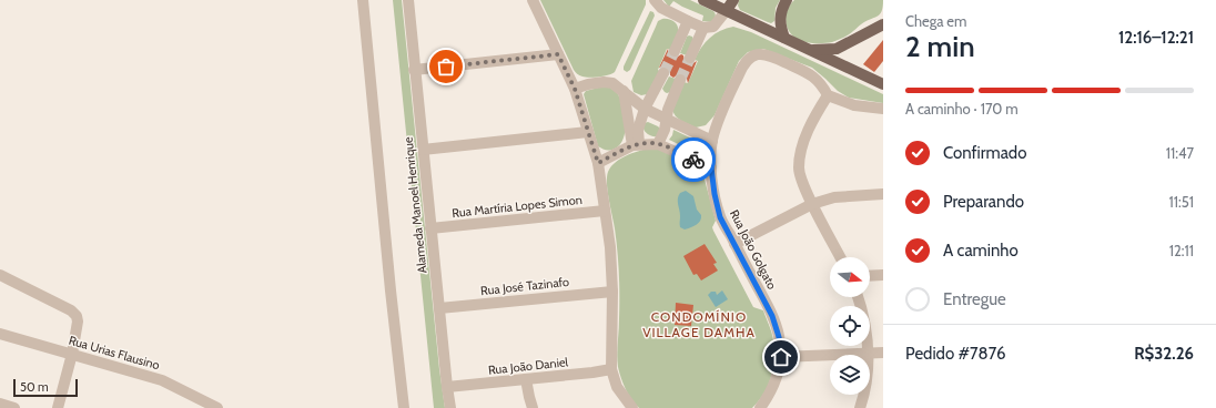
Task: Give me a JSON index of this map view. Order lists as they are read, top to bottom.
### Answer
{
  "streets": {
    "street": [
      "Alameda Manoel Henrique",
      "Rua Martíria Lopes Simon",
      "Rua João Golgato",
      "Rua José Tazinafo",
      "Rua Urias Flausino",
      "Rua João Daniel"
    ]
  },
  "crossings": [
    ["Alameda Manoel Henrique", "Rua Martíria Lopes Simon"],
    ["Alameda Manoel Henrique", "Rua José Tazinafo"],
    ["Alameda Manoel Henrique", "Rua João Daniel"]
  ],
  "districts": ["CONDOMÍNIO VILLAGE DAMHA"],
  "scale_bar": "50 m",
  "north": "right",
  "page": {
    "heading": ["2 min", "Chega em", "12:16–12:21"],
    "panel": ["Pedido #7876", "R$32.26"],
    "bar": "A caminho · 170 m",
    "list": [
      ["Confirmado", "11:47"],
      ["Preparando", "11:51"],
      ["A caminho", "12:11"],
      "Entregue"
    ],
    "scale": "50 m"
  }
}
